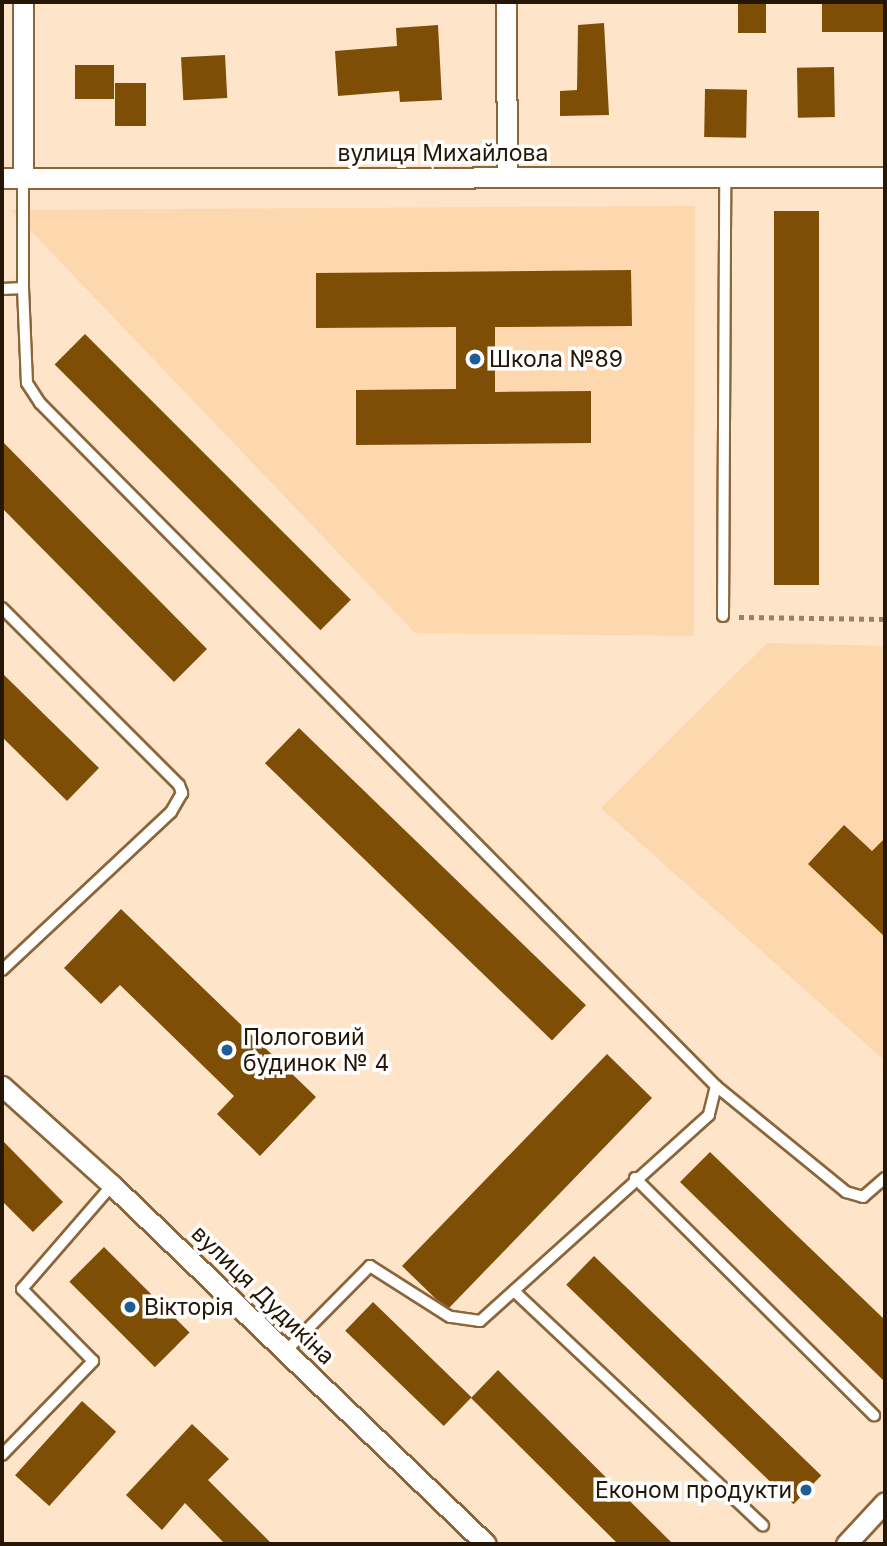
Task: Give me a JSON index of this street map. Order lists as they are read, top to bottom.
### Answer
{
  "streets": {
    "street": ["вулиця Михайлова", "вулиця Дудикіна"]
  },
  "places": [
    "Школа №89",
    "Пологовий будинок № 4",
    "Вікторія",
    "Економ продукти"
  ]
}
